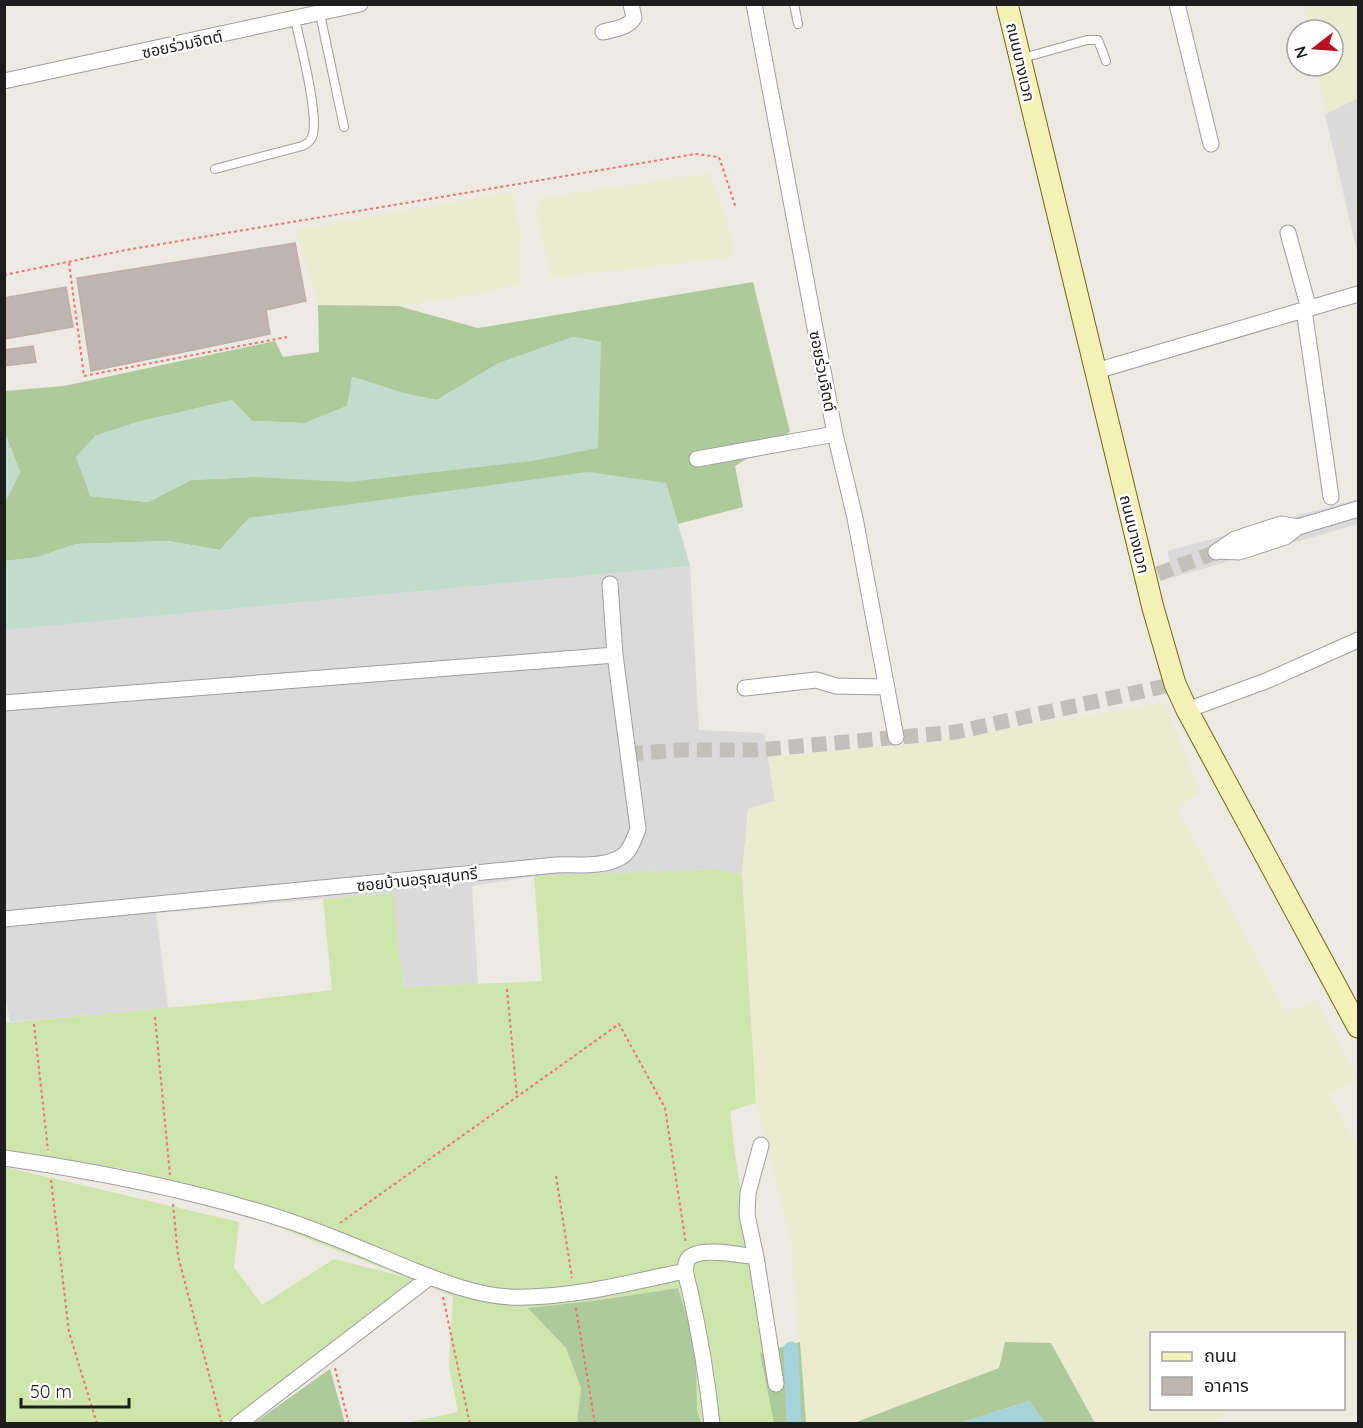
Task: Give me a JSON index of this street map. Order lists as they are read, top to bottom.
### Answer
{
  "streets": {
    "main road": ["ถนนบางแวก"],
    "street": ["ซอยร่วมจิตต์", "ซอยบ้านอรุณสุนทรี"]
  },
  "legend": ["ถนน", "อาคาร"],
  "scale_bar": "50 m",
  "north": "left"
}
